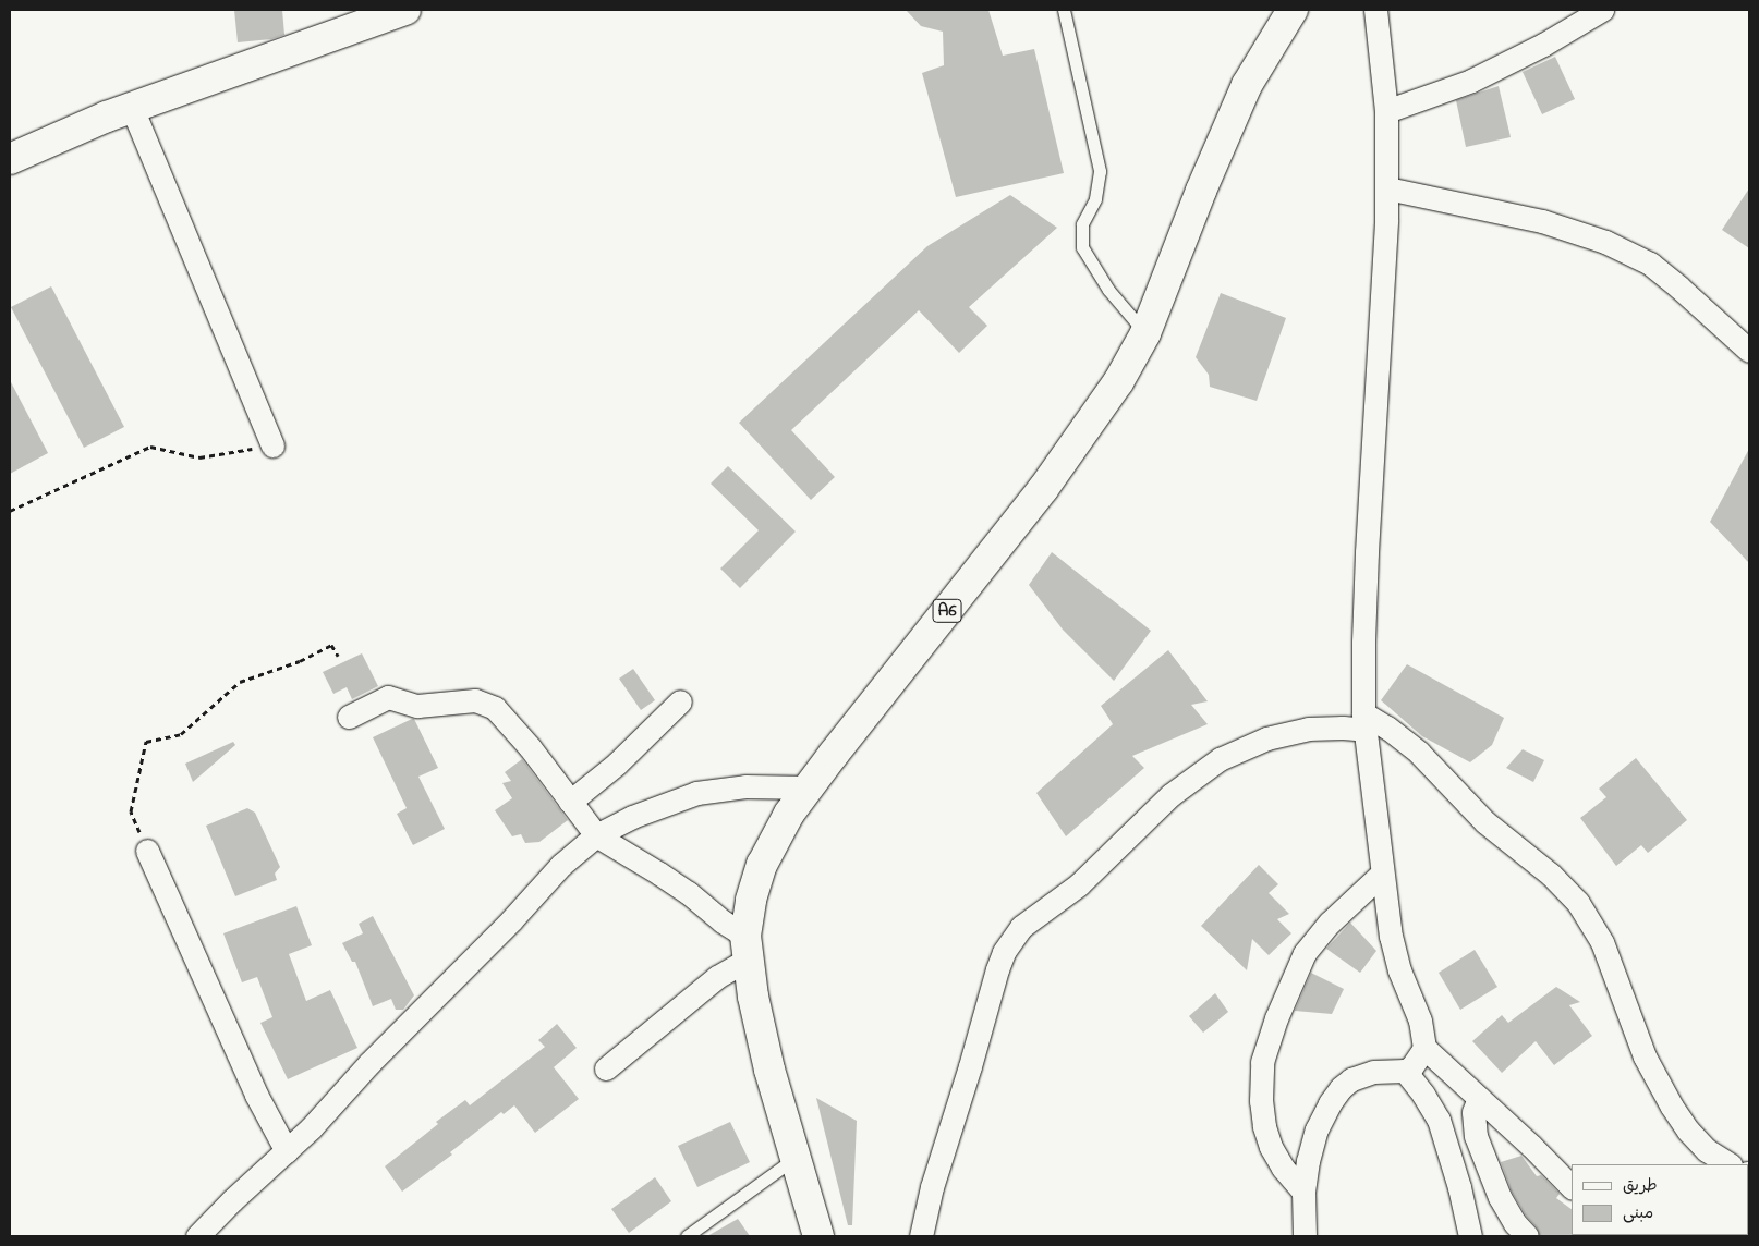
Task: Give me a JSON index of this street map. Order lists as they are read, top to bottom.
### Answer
{
  "streets": {
    "main road": ["A6"]
  },
  "legend": ["طريق", "مبنى"]
}
